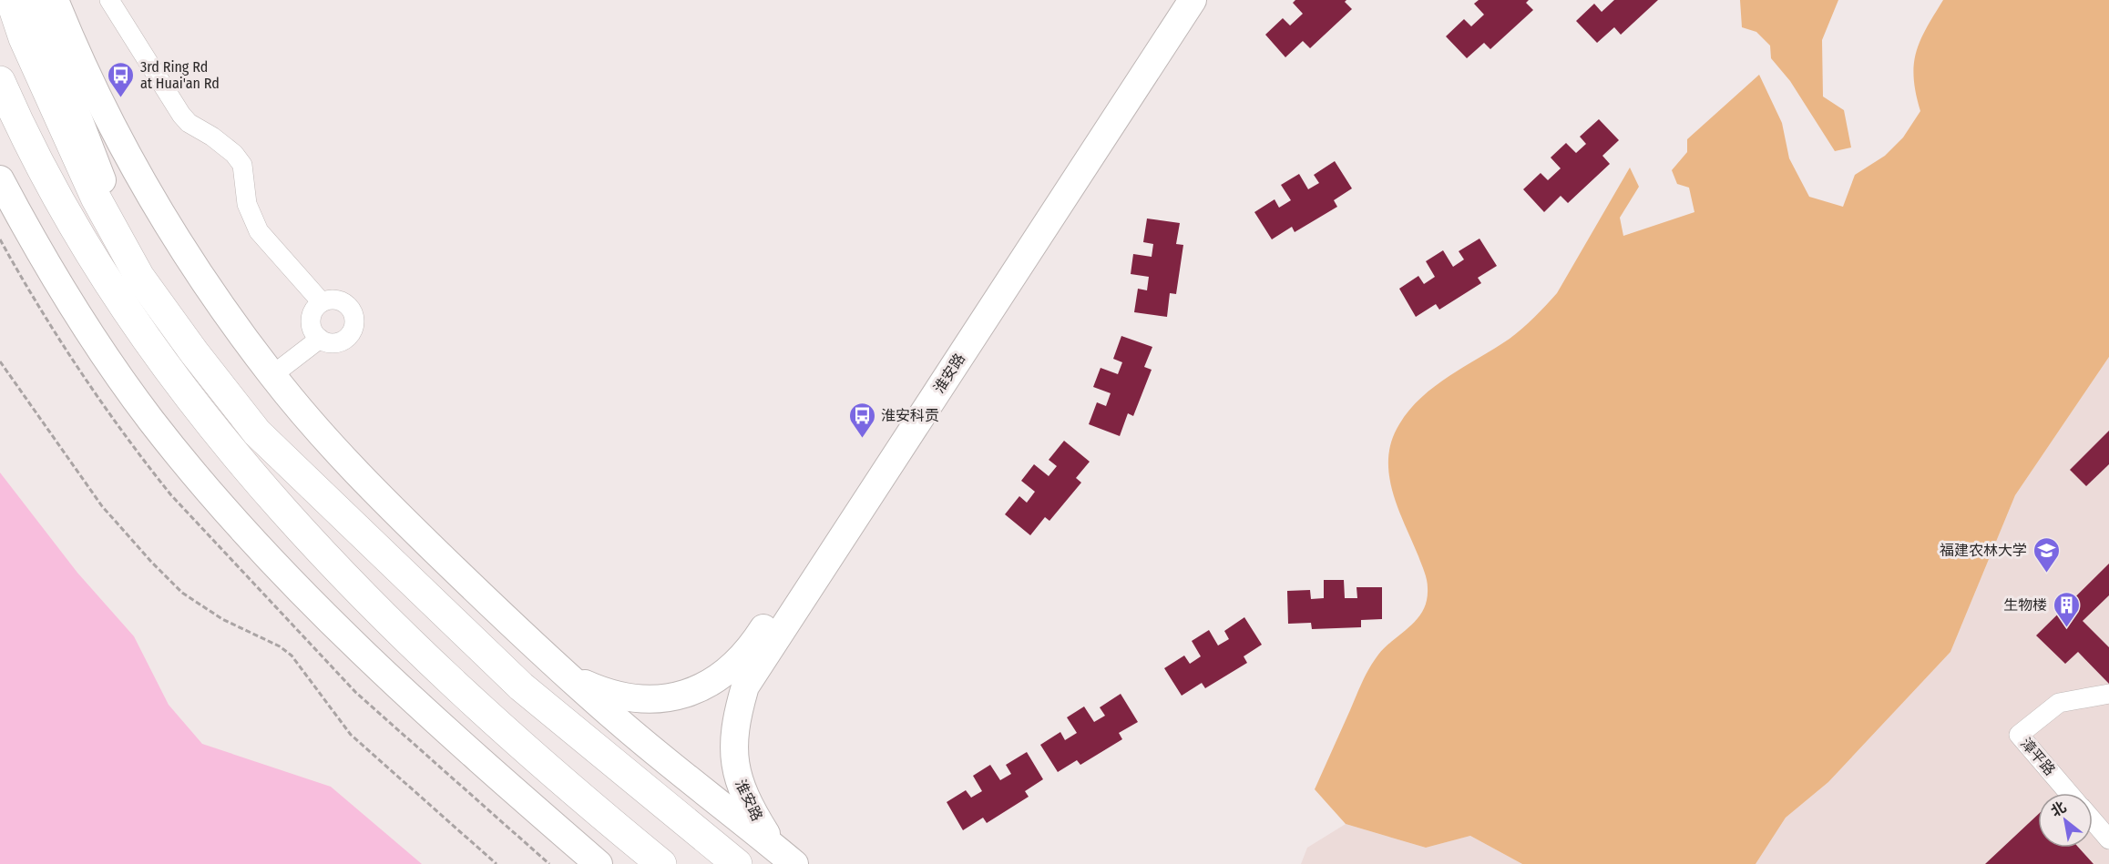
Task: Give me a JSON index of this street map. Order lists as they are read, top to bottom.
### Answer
{
  "streets": {
    "main road": ["淮安路"],
    "street": ["漳平路"]
  },
  "places": {
    "bus stop": ["3rd Ring Rd at Huai'an Rd", "淮安科贡"],
    "school or university": ["福建农林大学"],
    "building": ["生物楼"]
  },
  "north": "top left"
}
